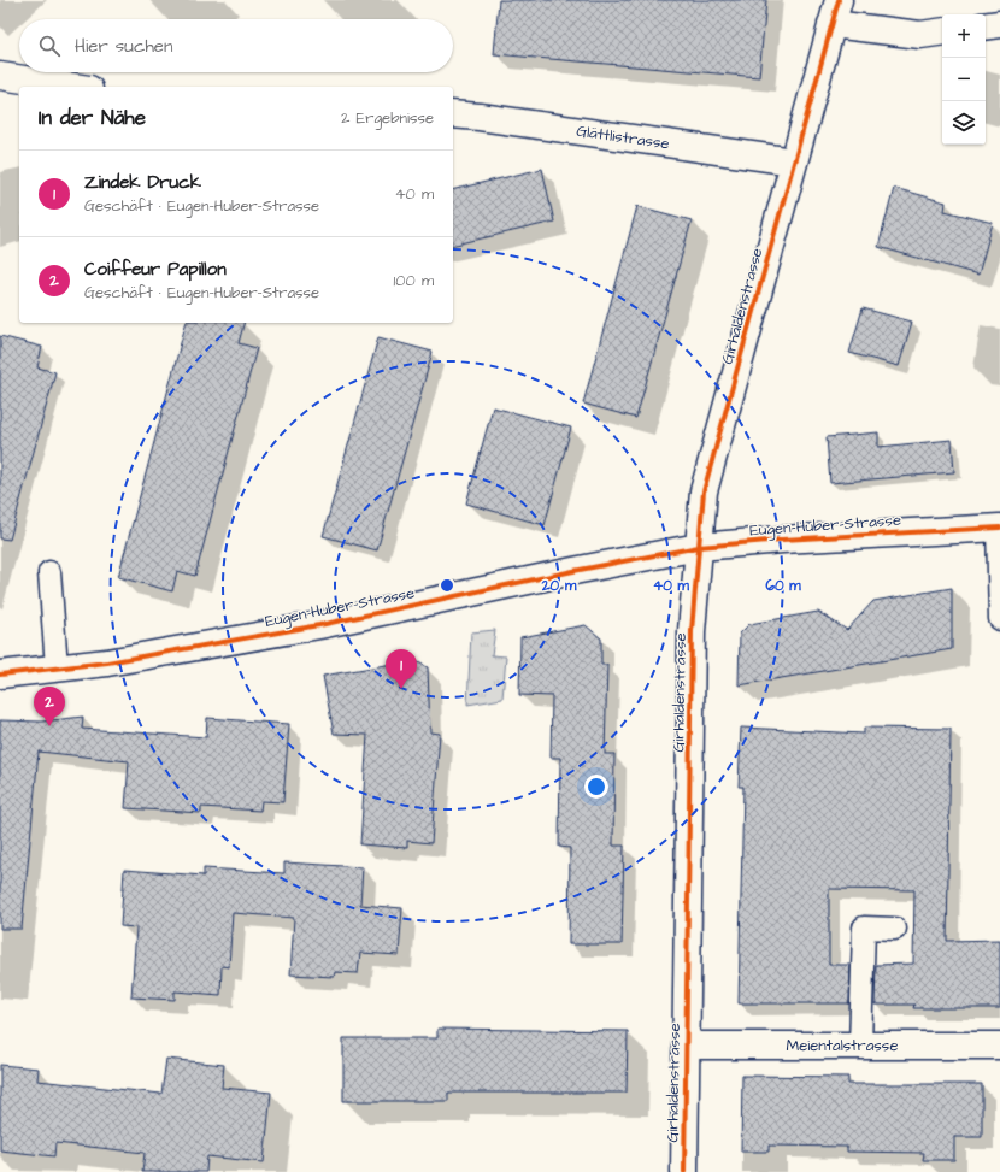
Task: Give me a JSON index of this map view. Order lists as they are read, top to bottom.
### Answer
{
  "streets": {
    "street": [
      "Glättlistrasse",
      "Girhaldenstrasse",
      "Eugen-Huber-Strasse",
      "Meientalstrasse"
    ]
  },
  "crossings": [
    ["Glättlistrasse", "Girhaldenstrasse"],
    ["Girhaldenstrasse", "Eugen-Huber-Strasse"],
    ["Girhaldenstrasse", "Meientalstrasse"]
  ],
  "page": {
    "map_buttons": ["+", "−"],
    "search": "Hier suchen",
    "heading": ["In der Nähe", "2 Ergebnisse"],
    "list": [
      {
        "mark": "1",
        "name": "Zindek Druck",
        "note": "Geschäft · Eugen-Huber-Strasse",
        "value": "40 m"
      },
      {
        "mark": "2",
        "name": "Coiffeur Papillon",
        "note": "Geschäft · Eugen-Huber-Strasse",
        "value": "100 m"
      }
    ],
    "pins": ["1", "2"]
  },
  "rings": ["20 m", "40 m", "60 m"]
}
